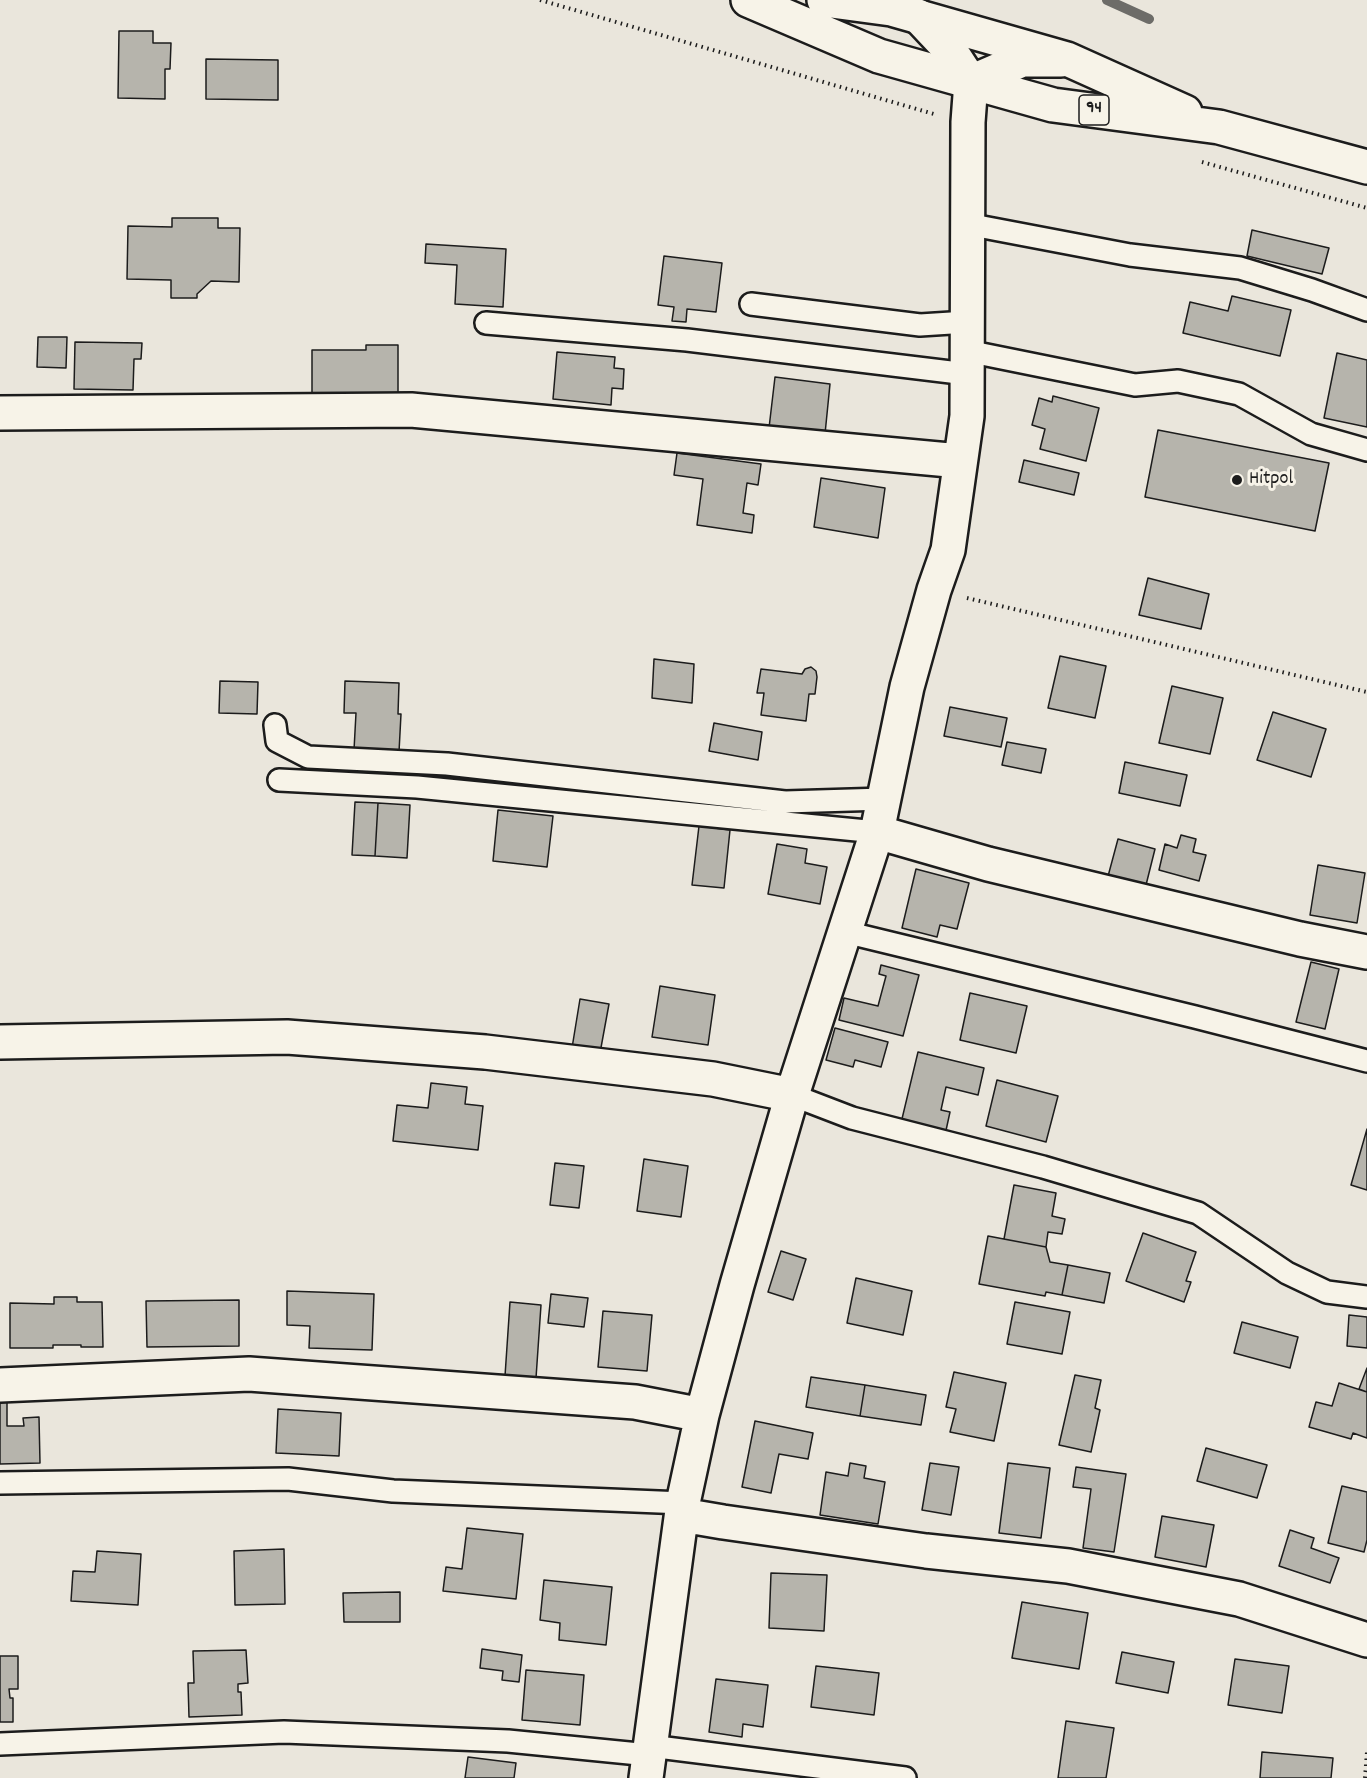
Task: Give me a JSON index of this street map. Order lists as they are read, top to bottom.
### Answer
{
  "streets": {
    "street": ["94"]
  },
  "places": ["Hitpol"]
}
